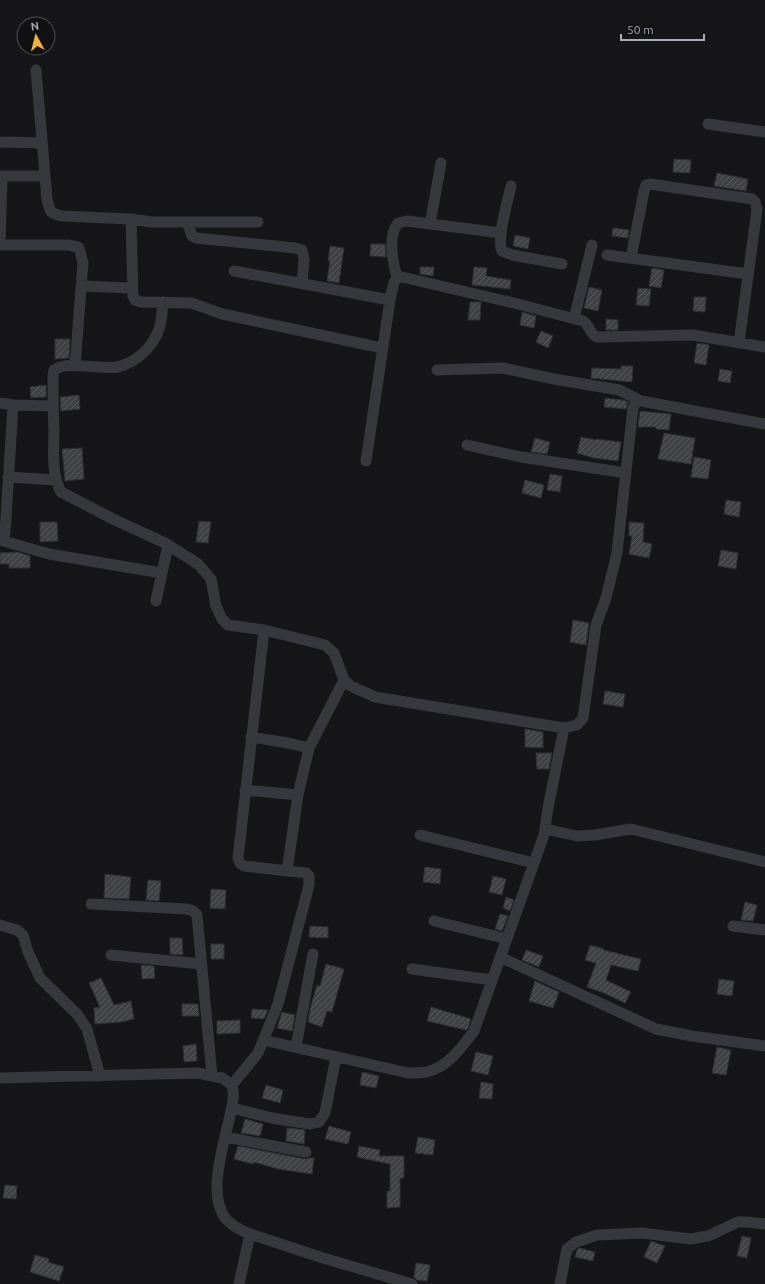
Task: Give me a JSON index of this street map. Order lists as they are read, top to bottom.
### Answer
{
  "scale_bar": "50 m",
  "north": "top"
}
